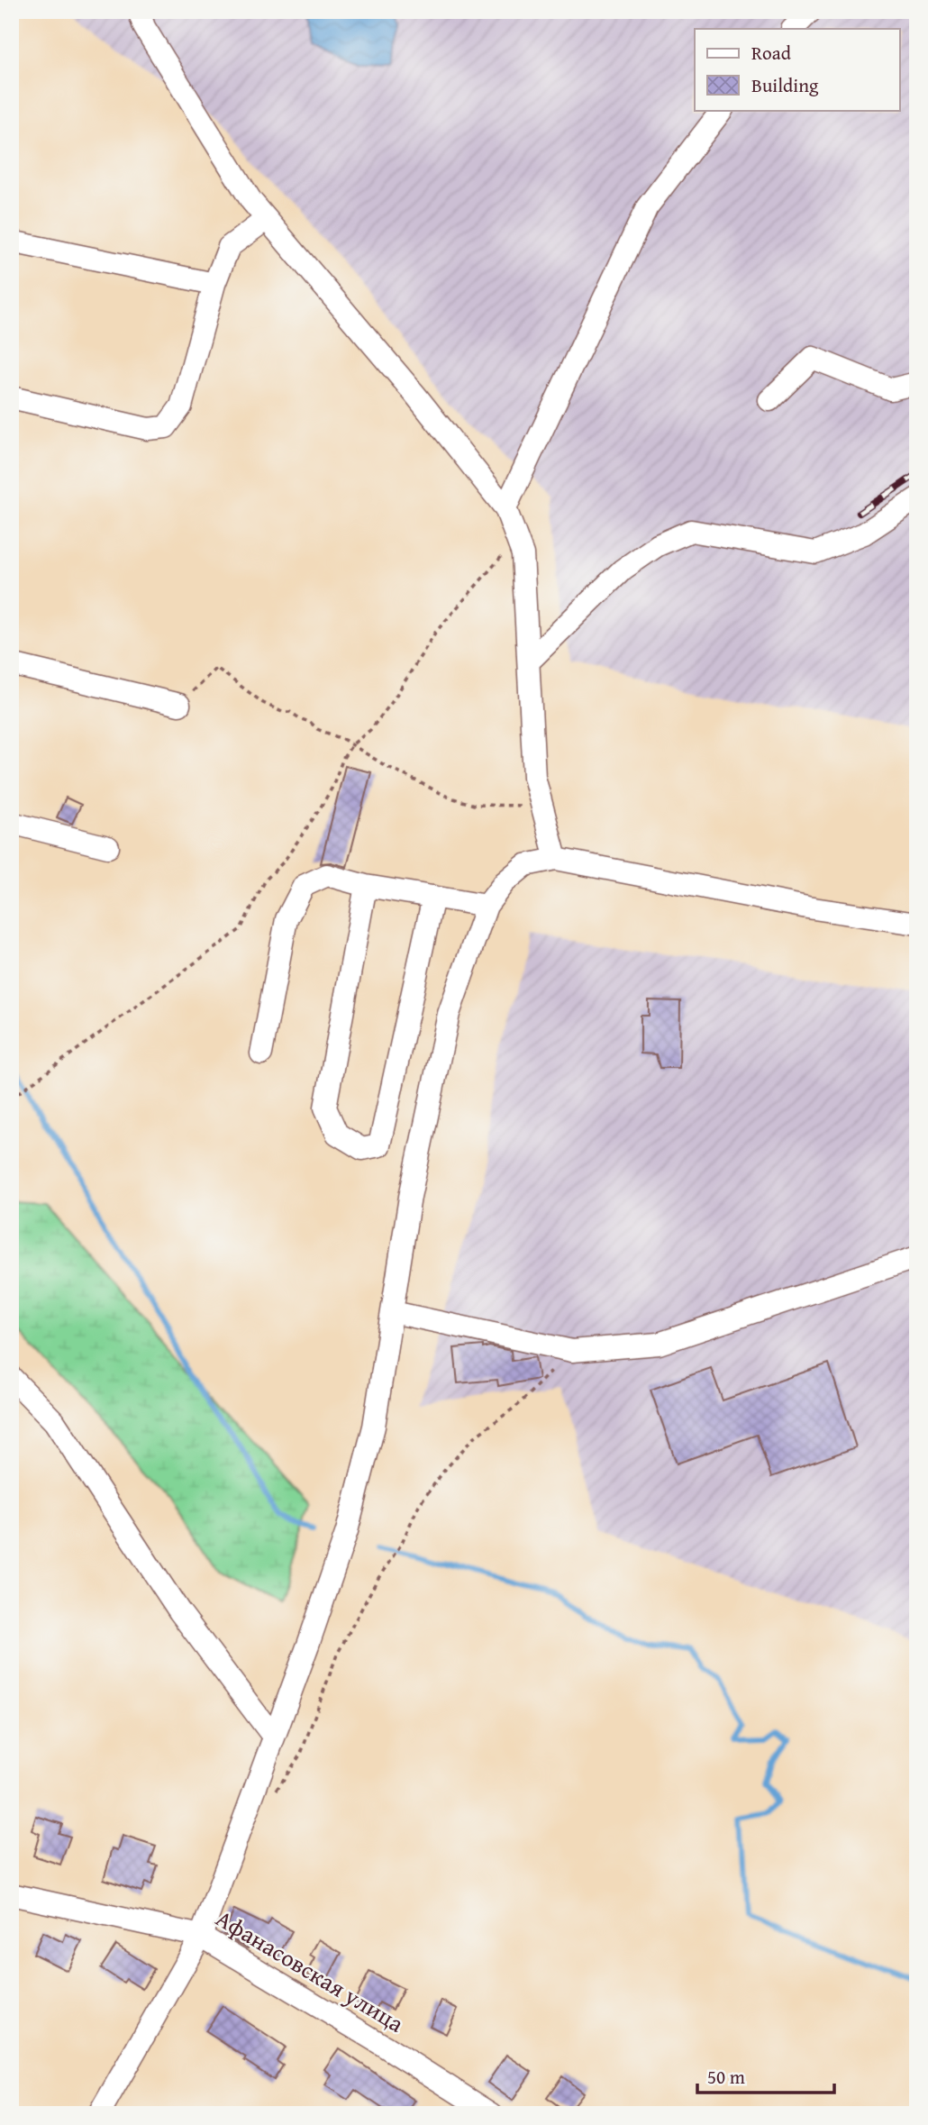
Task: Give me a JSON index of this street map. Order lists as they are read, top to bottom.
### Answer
{
  "streets": {
    "street": ["Афанасовская улица"]
  },
  "legend": ["Road", "Building"],
  "scale_bar": "50 m"
}
